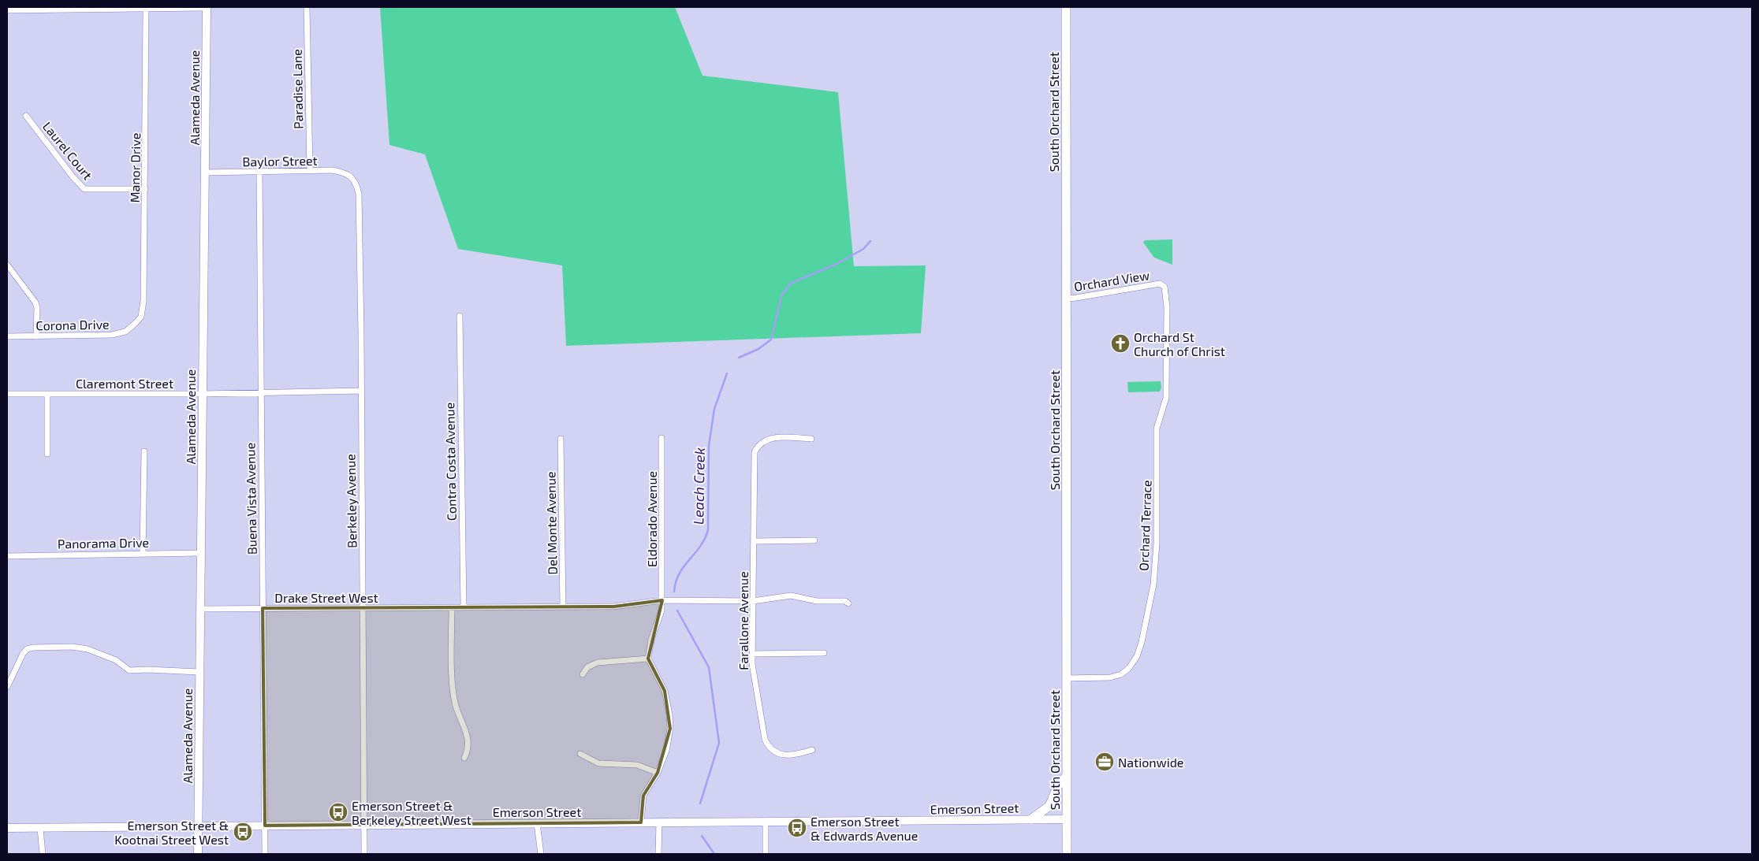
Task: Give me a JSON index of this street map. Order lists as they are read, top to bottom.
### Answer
{
  "streets": {
    "main road": ["Alameda Avenue", "South Orchard Street", "Emerson Street"],
    "street": [
      "Paradise Lane",
      "Laurel Court",
      "Baylor Street",
      "Manor Drive",
      "Orchard View",
      "Corona Drive",
      "Claremont Street",
      "Contra Costa Avenue",
      "Buena Vista Avenue",
      "Berkeley Avenue",
      "Eldorado Avenue",
      "Del Monte Avenue",
      "Orchard Terrace",
      "Panorama Drive",
      "Drake Street West",
      "Farallone Avenue"
    ]
  },
  "crossings": [
    ["Paradise Lane", "Baylor Street"],
    ["Alameda Avenue", "Baylor Street"],
    ["Alameda Avenue", "Claremont Street"],
    ["Alameda Avenue", "Panorama Drive"],
    ["Alameda Avenue", "Drake Street West"],
    ["Alameda Avenue", "Emerson Street"],
    ["South Orchard Street", "Orchard View"],
    ["South Orchard Street", "Orchard Terrace"],
    ["South Orchard Street", "Emerson Street"],
    ["Laurel Court", "Manor Drive"],
    ["Baylor Street", "Buena Vista Avenue"],
    ["Baylor Street", "Berkeley Avenue"],
    ["Manor Drive", "Corona Drive"],
    ["Orchard View", "Orchard Terrace"],
    ["Claremont Street", "Buena Vista Avenue"],
    ["Claremont Street", "Berkeley Avenue"],
    ["Contra Costa Avenue", "Drake Street West"],
    ["Buena Vista Avenue", "Drake Street West"],
    ["Buena Vista Avenue", "Emerson Street"],
    ["Berkeley Avenue", "Drake Street West"],
    ["Berkeley Avenue", "Emerson Street"]
  ],
  "water": ["Leach Creek"],
  "places": {
    "church": ["Orchard St Church of Christ"],
    "office": ["Nationwide"],
    "bus stop": ["Emerson Street & Berkeley Street West", "Emerson Street & Edwards Avenue", "Emerson Street & Kootnai Street West"]
  }
}
